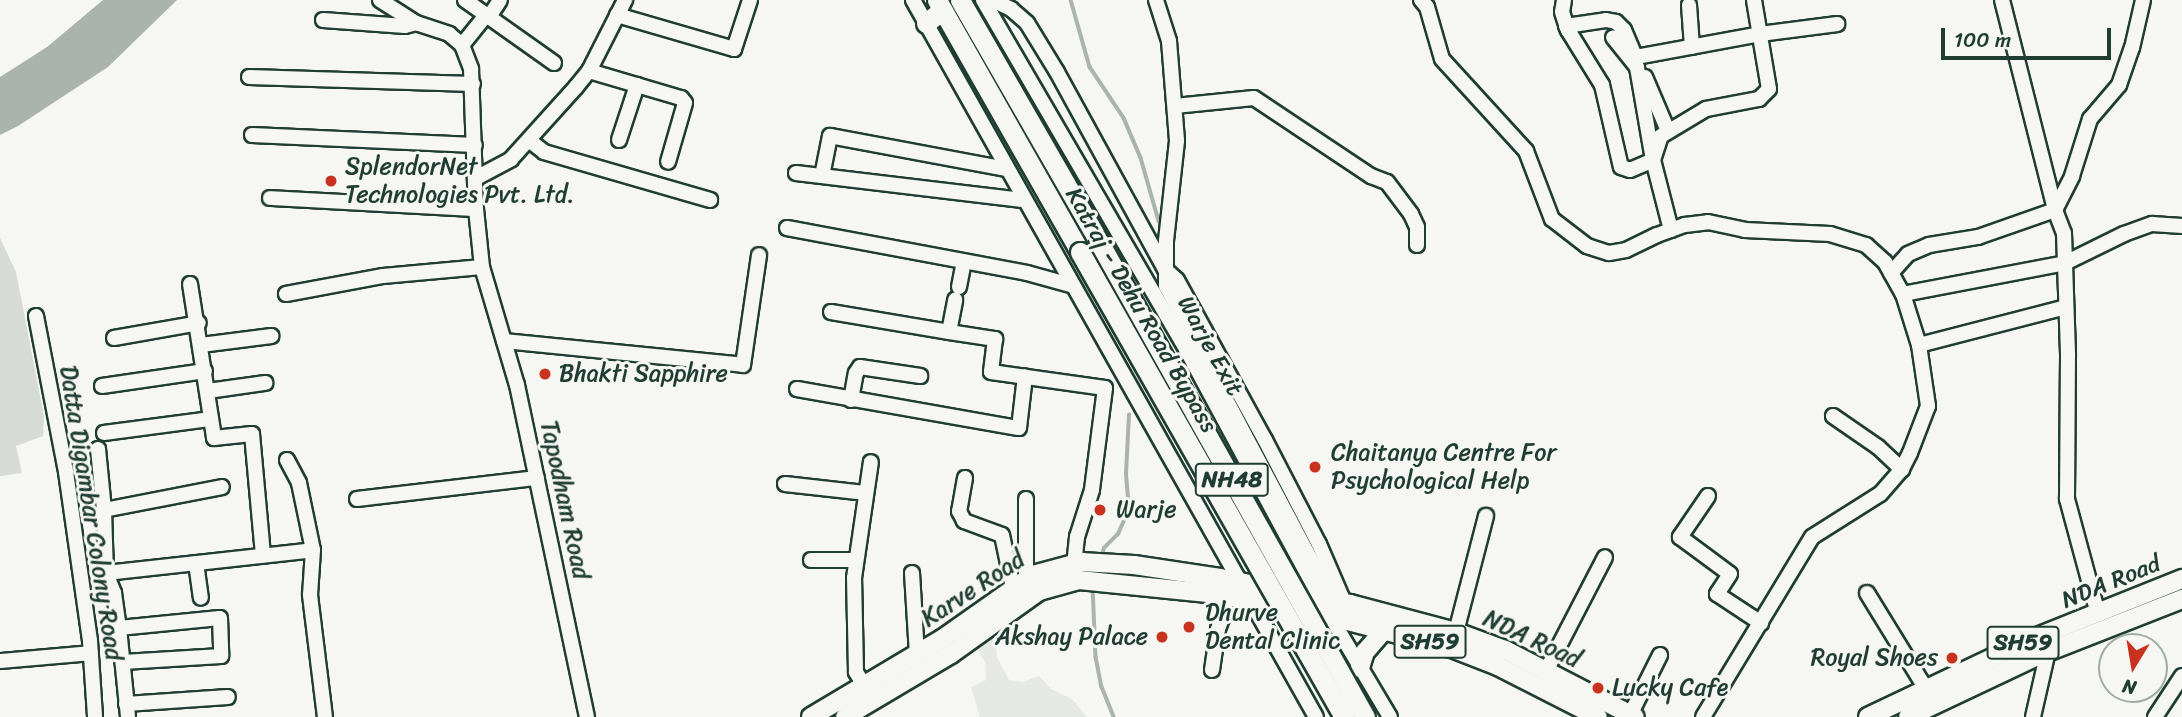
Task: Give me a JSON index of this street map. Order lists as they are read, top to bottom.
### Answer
{
  "streets": {
    "highway": ["Katraj - Dehu Road Bypass", "NH48"],
    "main road": ["NDA Road", "Karve Road", "SH59"],
    "street": ["Warje Exit", "Tapodham Road", "Datta Digambar Colony Road"]
  },
  "crossings": [
    ["Warje Exit", "NDA Road"],
    ["NDA Road", "SH59"],
    ["Karve Road", "SH59"]
  ],
  "places": [
    "SplendorNet Technologies Pvt. Ltd.",
    "Bhakti Sapphire",
    "Chaitanya Centre For Psychological Help",
    "Warje",
    "Dhurve Dental Clinic",
    "Akshay Palace",
    "Royal Shoes",
    "Lucky Cafe"
  ],
  "scale_bar": "100 m",
  "north": "bottom"
}
